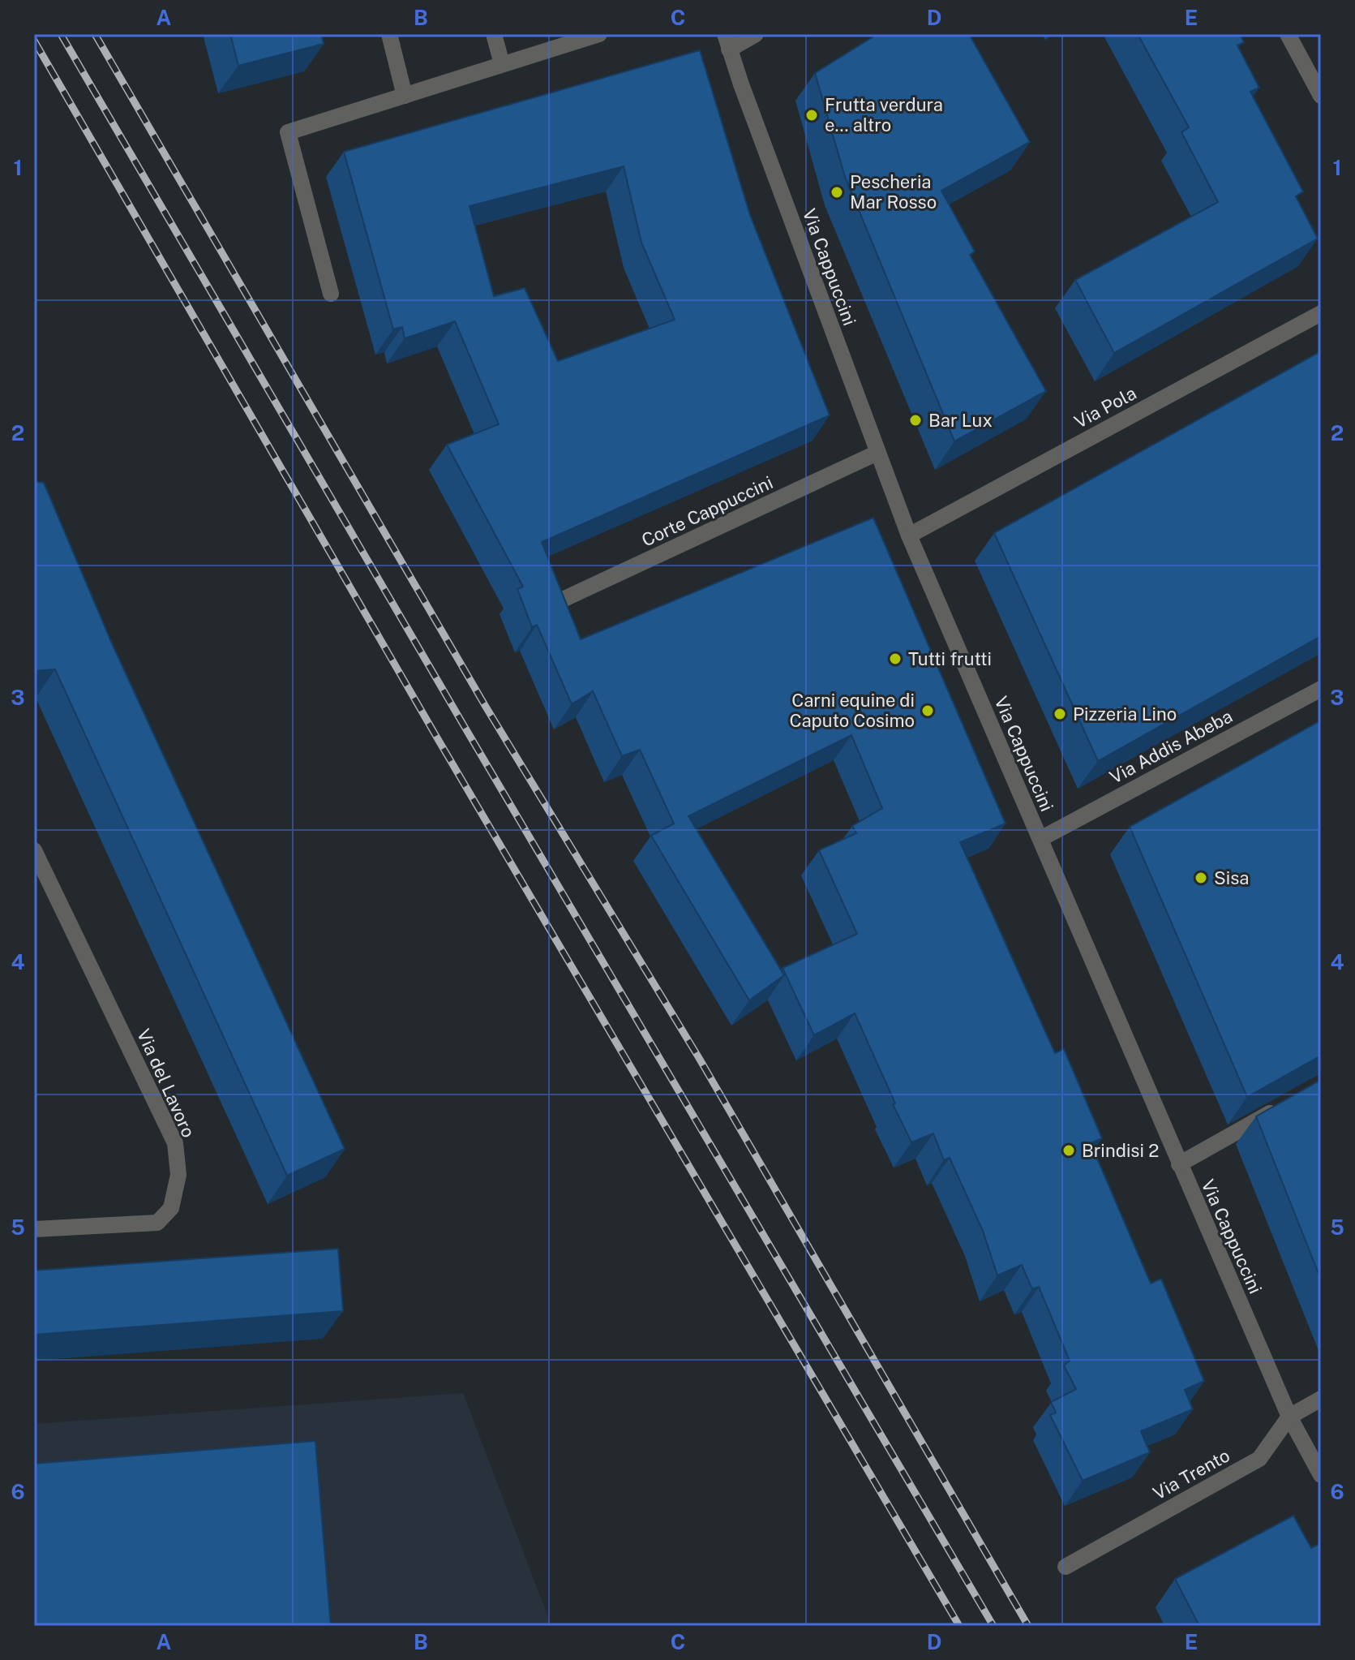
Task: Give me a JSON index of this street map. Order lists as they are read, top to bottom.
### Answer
{
  "streets": {
    "street": [
      "Via Cappuccini",
      "Via Pola",
      "Corte Cappuccini",
      "Via Addis Abeba",
      "Via del Lavoro",
      "Via Trento"
    ]
  },
  "crossings": [
    ["Via Cappuccini", "Via Pola"],
    ["Via Cappuccini", "Corte Cappuccini"],
    ["Via Cappuccini", "Via Addis Abeba"],
    ["Via Cappuccini", "Via Trento"]
  ],
  "places": [
    "Frutta verdura e... altro",
    "Pescheria Mar Rosso",
    "Bar Lux",
    "Tutti frutti",
    "Carni equine di Caputo Cosimo",
    "Pizzeria Lino",
    "Sisa",
    "Brindisi 2"
  ],
  "grid": {
    "columns": [
      "A",
      "B",
      "C",
      "D",
      "E"
    ],
    "rows": [
      "1",
      "2",
      "3",
      "4",
      "5",
      "6"
    ]
  }
}
